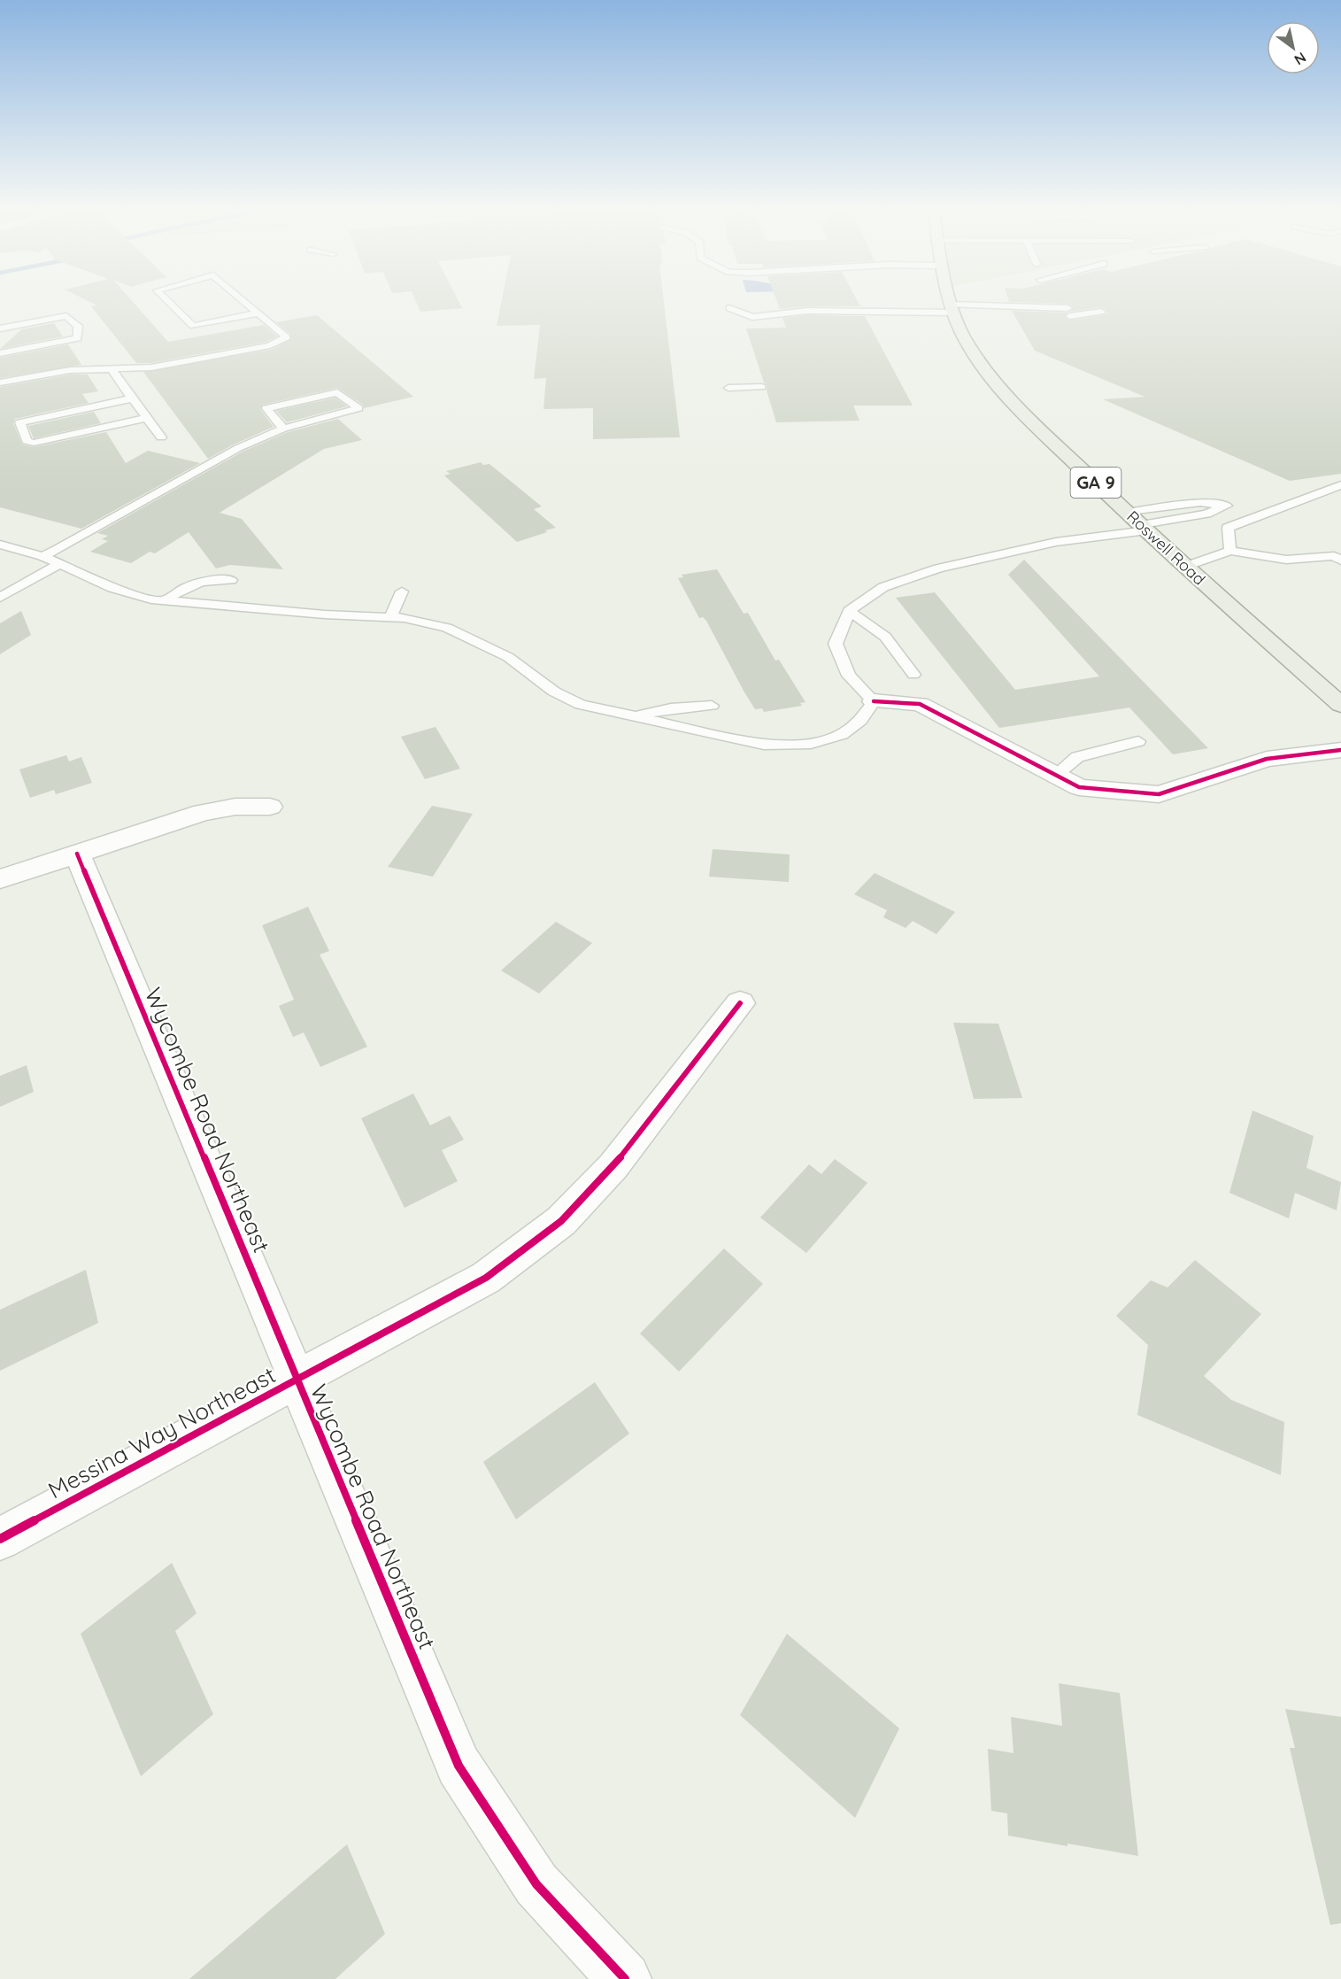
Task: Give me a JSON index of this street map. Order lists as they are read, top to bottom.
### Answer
{
  "streets": {
    "main road": ["GA 9", "Roswell Road"],
    "street": ["Wycombe Road Northeast", "Messina Way Northeast"]
  },
  "crossings": [
    ["Wycombe Road Northeast", "Messina Way Northeast"]
  ],
  "north": "bottom right"
}
